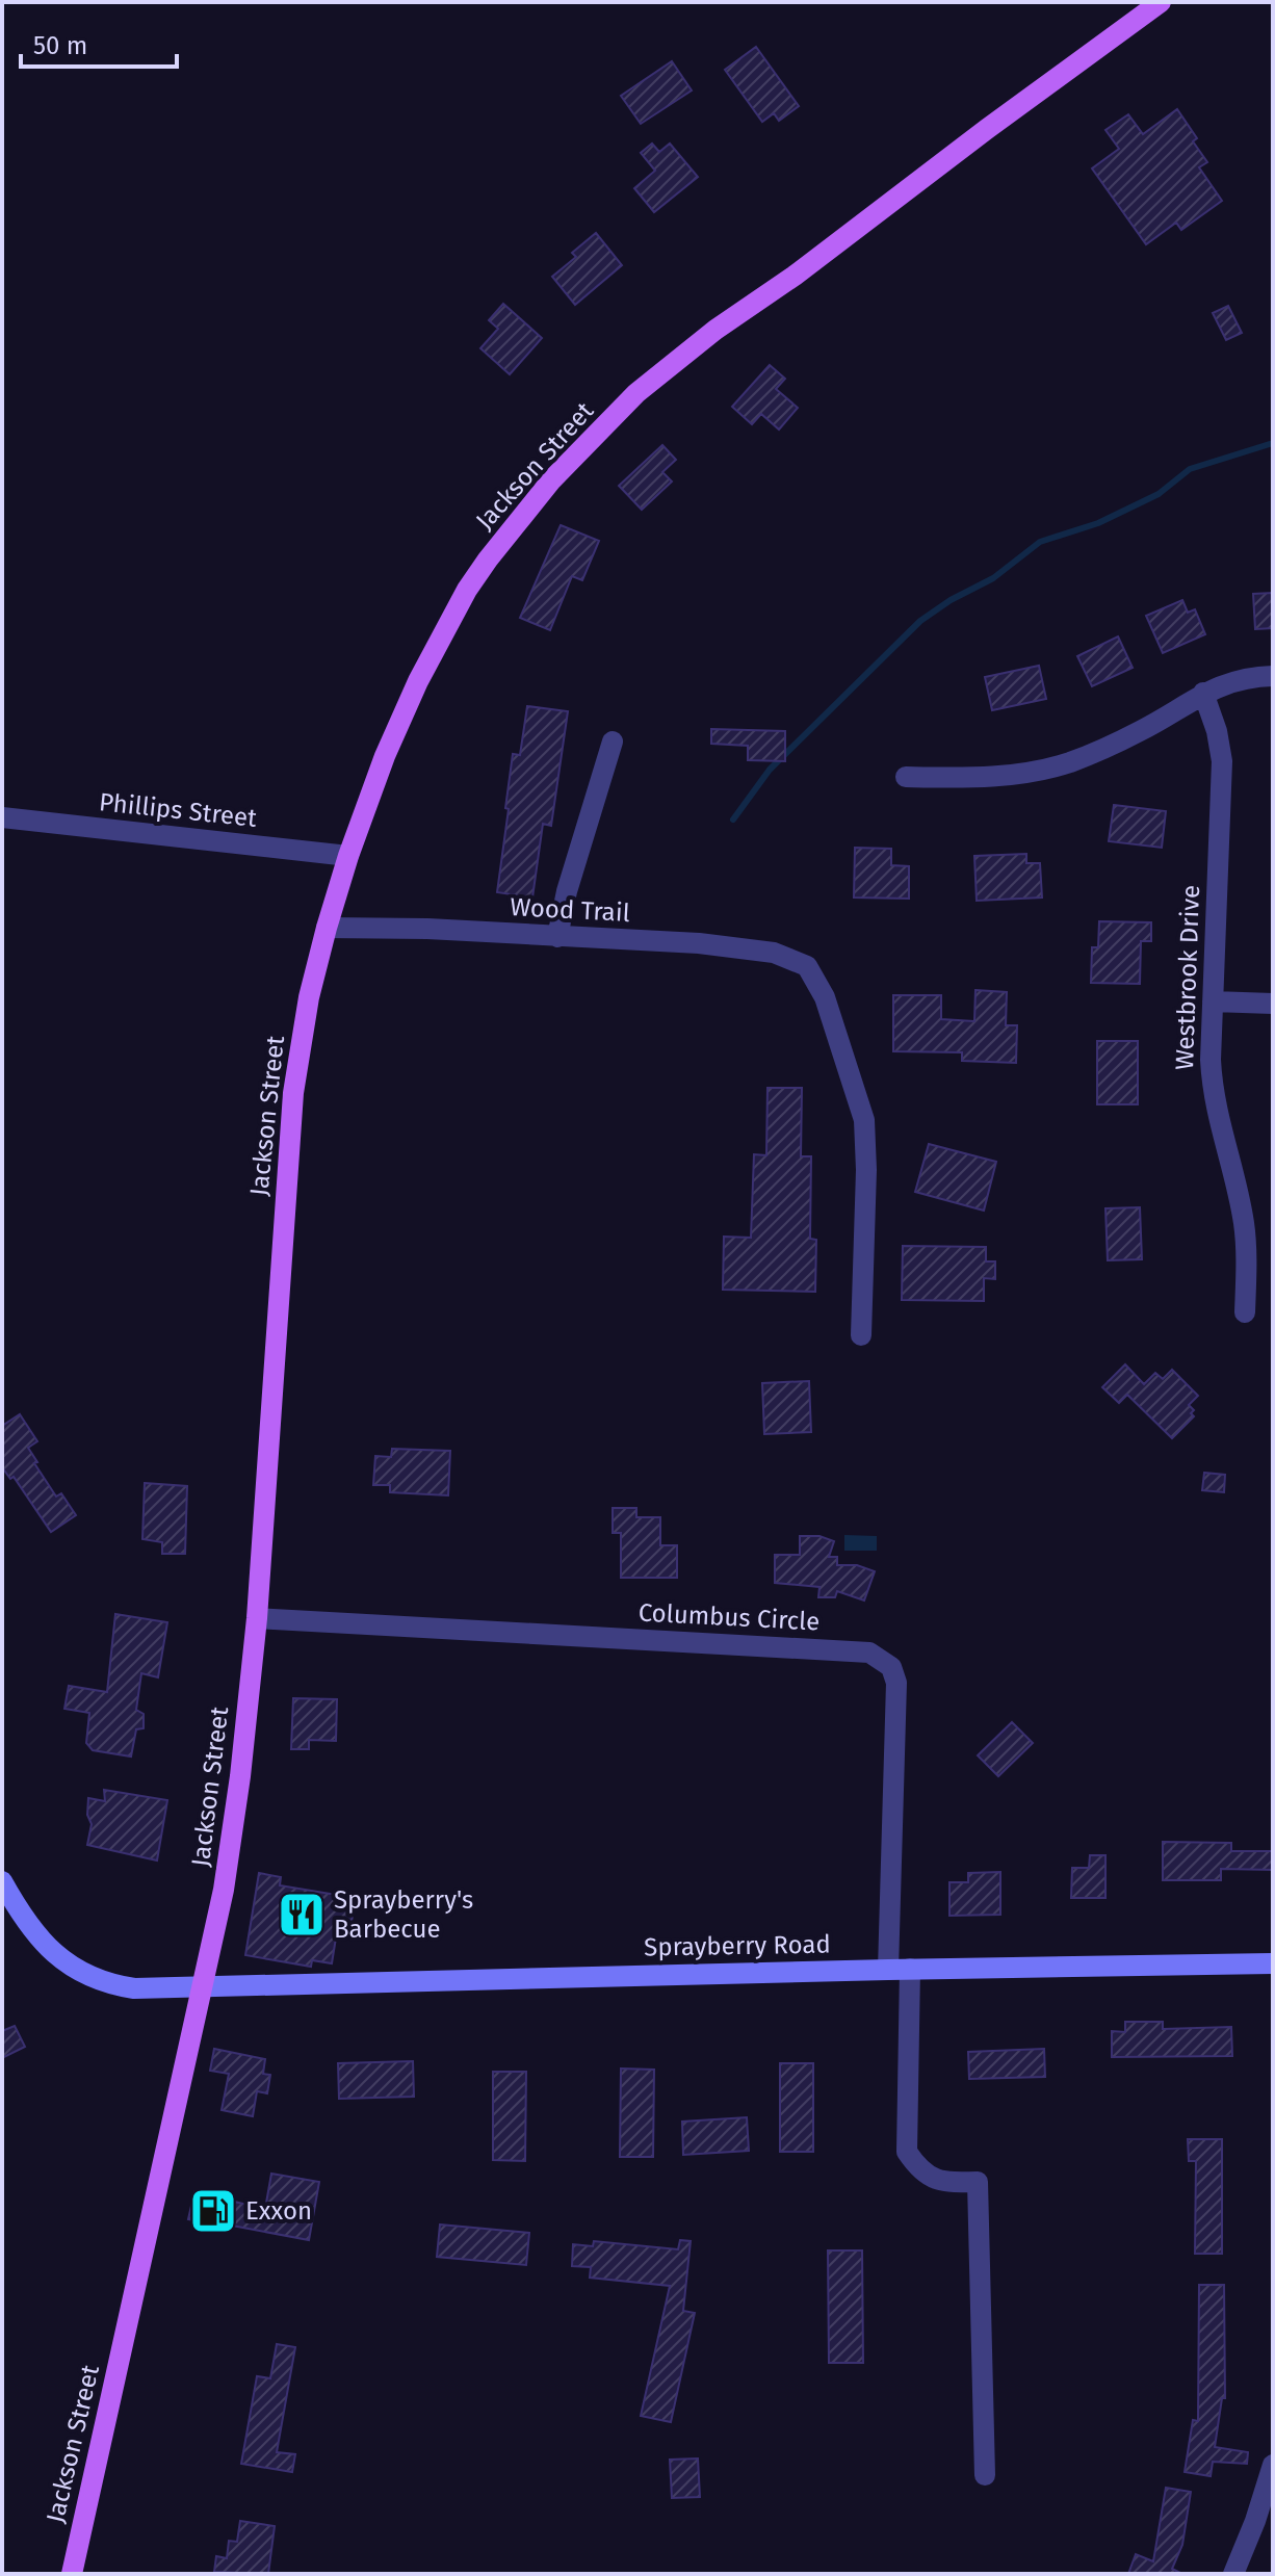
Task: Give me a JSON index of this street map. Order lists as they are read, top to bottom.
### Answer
{
  "streets": {
    "main road": ["Jackson Street"],
    "street": [
      "Phillips Street",
      "Wood Trail",
      "Westbrook Drive",
      "Columbus Circle",
      "Sprayberry Road"
    ]
  },
  "crossings": [
    ["Jackson Street", "Phillips Street"],
    ["Jackson Street", "Wood Trail"],
    ["Jackson Street", "Columbus Circle"],
    ["Jackson Street", "Sprayberry Road"],
    ["Columbus Circle", "Sprayberry Road"]
  ],
  "places": {
    "restaurant": ["Sprayberry's Barbecue"],
    "fuel station": ["Exxon"]
  },
  "scale_bar": "50 m"
}
